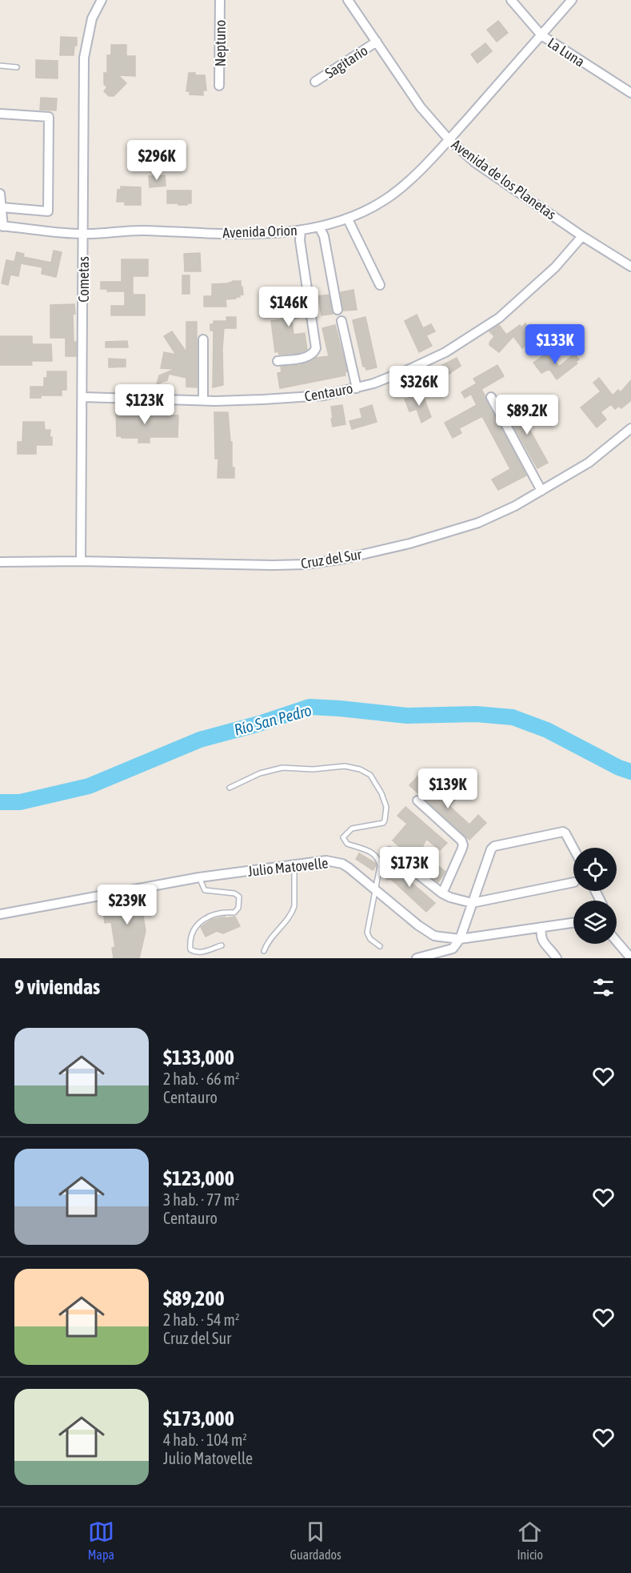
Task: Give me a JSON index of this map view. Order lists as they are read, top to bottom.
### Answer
{
  "streets": {
    "street": [
      "Neptuno",
      "La Luna",
      "Sagitario",
      "Avenida de los Planetas",
      "Avenida Orion",
      "Cometas",
      "Centauro",
      "Cruz del Sur",
      "Julio Matovelle"
    ]
  },
  "crossings": [
    ["La Luna", "Avenida Orion"],
    ["Sagitario", "Avenida de los Planetas"],
    ["Avenida de los Planetas", "Avenida Orion"],
    ["Avenida de los Planetas", "Centauro"],
    ["Avenida Orion", "Cometas"],
    ["Cometas", "Centauro"],
    ["Cometas", "Cruz del Sur"]
  ],
  "water": ["Río San Pedro"],
  "page": {
    "price": [
      "$296K",
      "$146K",
      "$133K",
      "$326K",
      "$123K",
      "$89.2K",
      "$139K",
      "$173K",
      "$239K"
    ],
    "heading": "9 viviendas",
    "list": [
      {
        "name": "$133,000",
        "note": "2 hab. · 66 m² · Centauro"
      },
      {
        "name": "$123,000",
        "note": "3 hab. · 77 m² · Centauro"
      },
      {
        "name": "$89,200",
        "note": "2 hab. · 54 m² · Cruz del Sur"
      },
      {
        "name": "$173,000",
        "note": "4 hab. · 104 m² · Julio Matovelle"
      }
    ],
    "tabs": ["Mapa", "Guardados", "Inicio"]
  }
}
